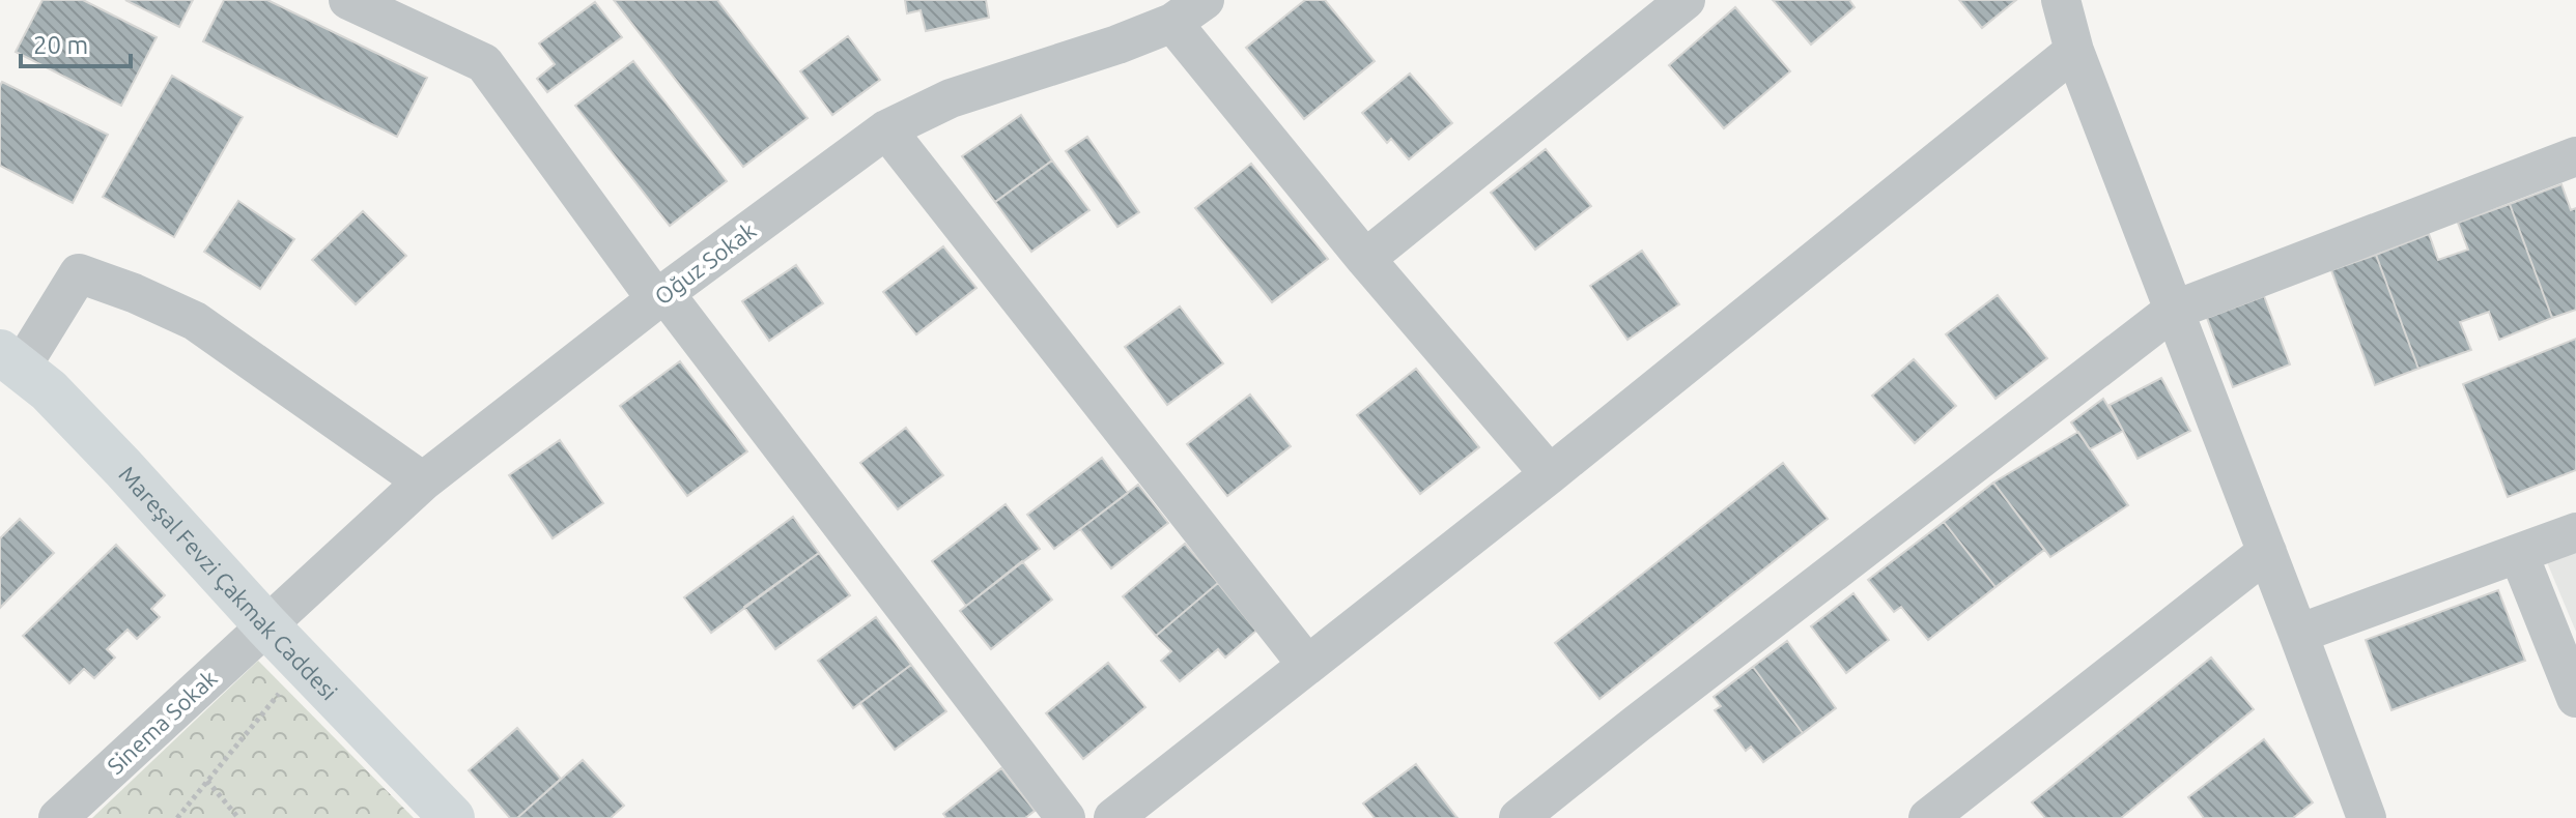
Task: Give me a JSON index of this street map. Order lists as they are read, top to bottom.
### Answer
{
  "streets": {
    "street": ["Oğuz Sokak", "Mareşal Fevzi Çakmak Caddesi", "Sinema Sokak"]
  },
  "crossings": [
    ["Oğuz Sokak", "Mareşal Fevzi Çakmak Caddesi"],
    ["Oğuz Sokak", "Sinema Sokak"],
    ["Mareşal Fevzi Çakmak Caddesi", "Sinema Sokak"]
  ],
  "scale_bar": "20 m"
}
